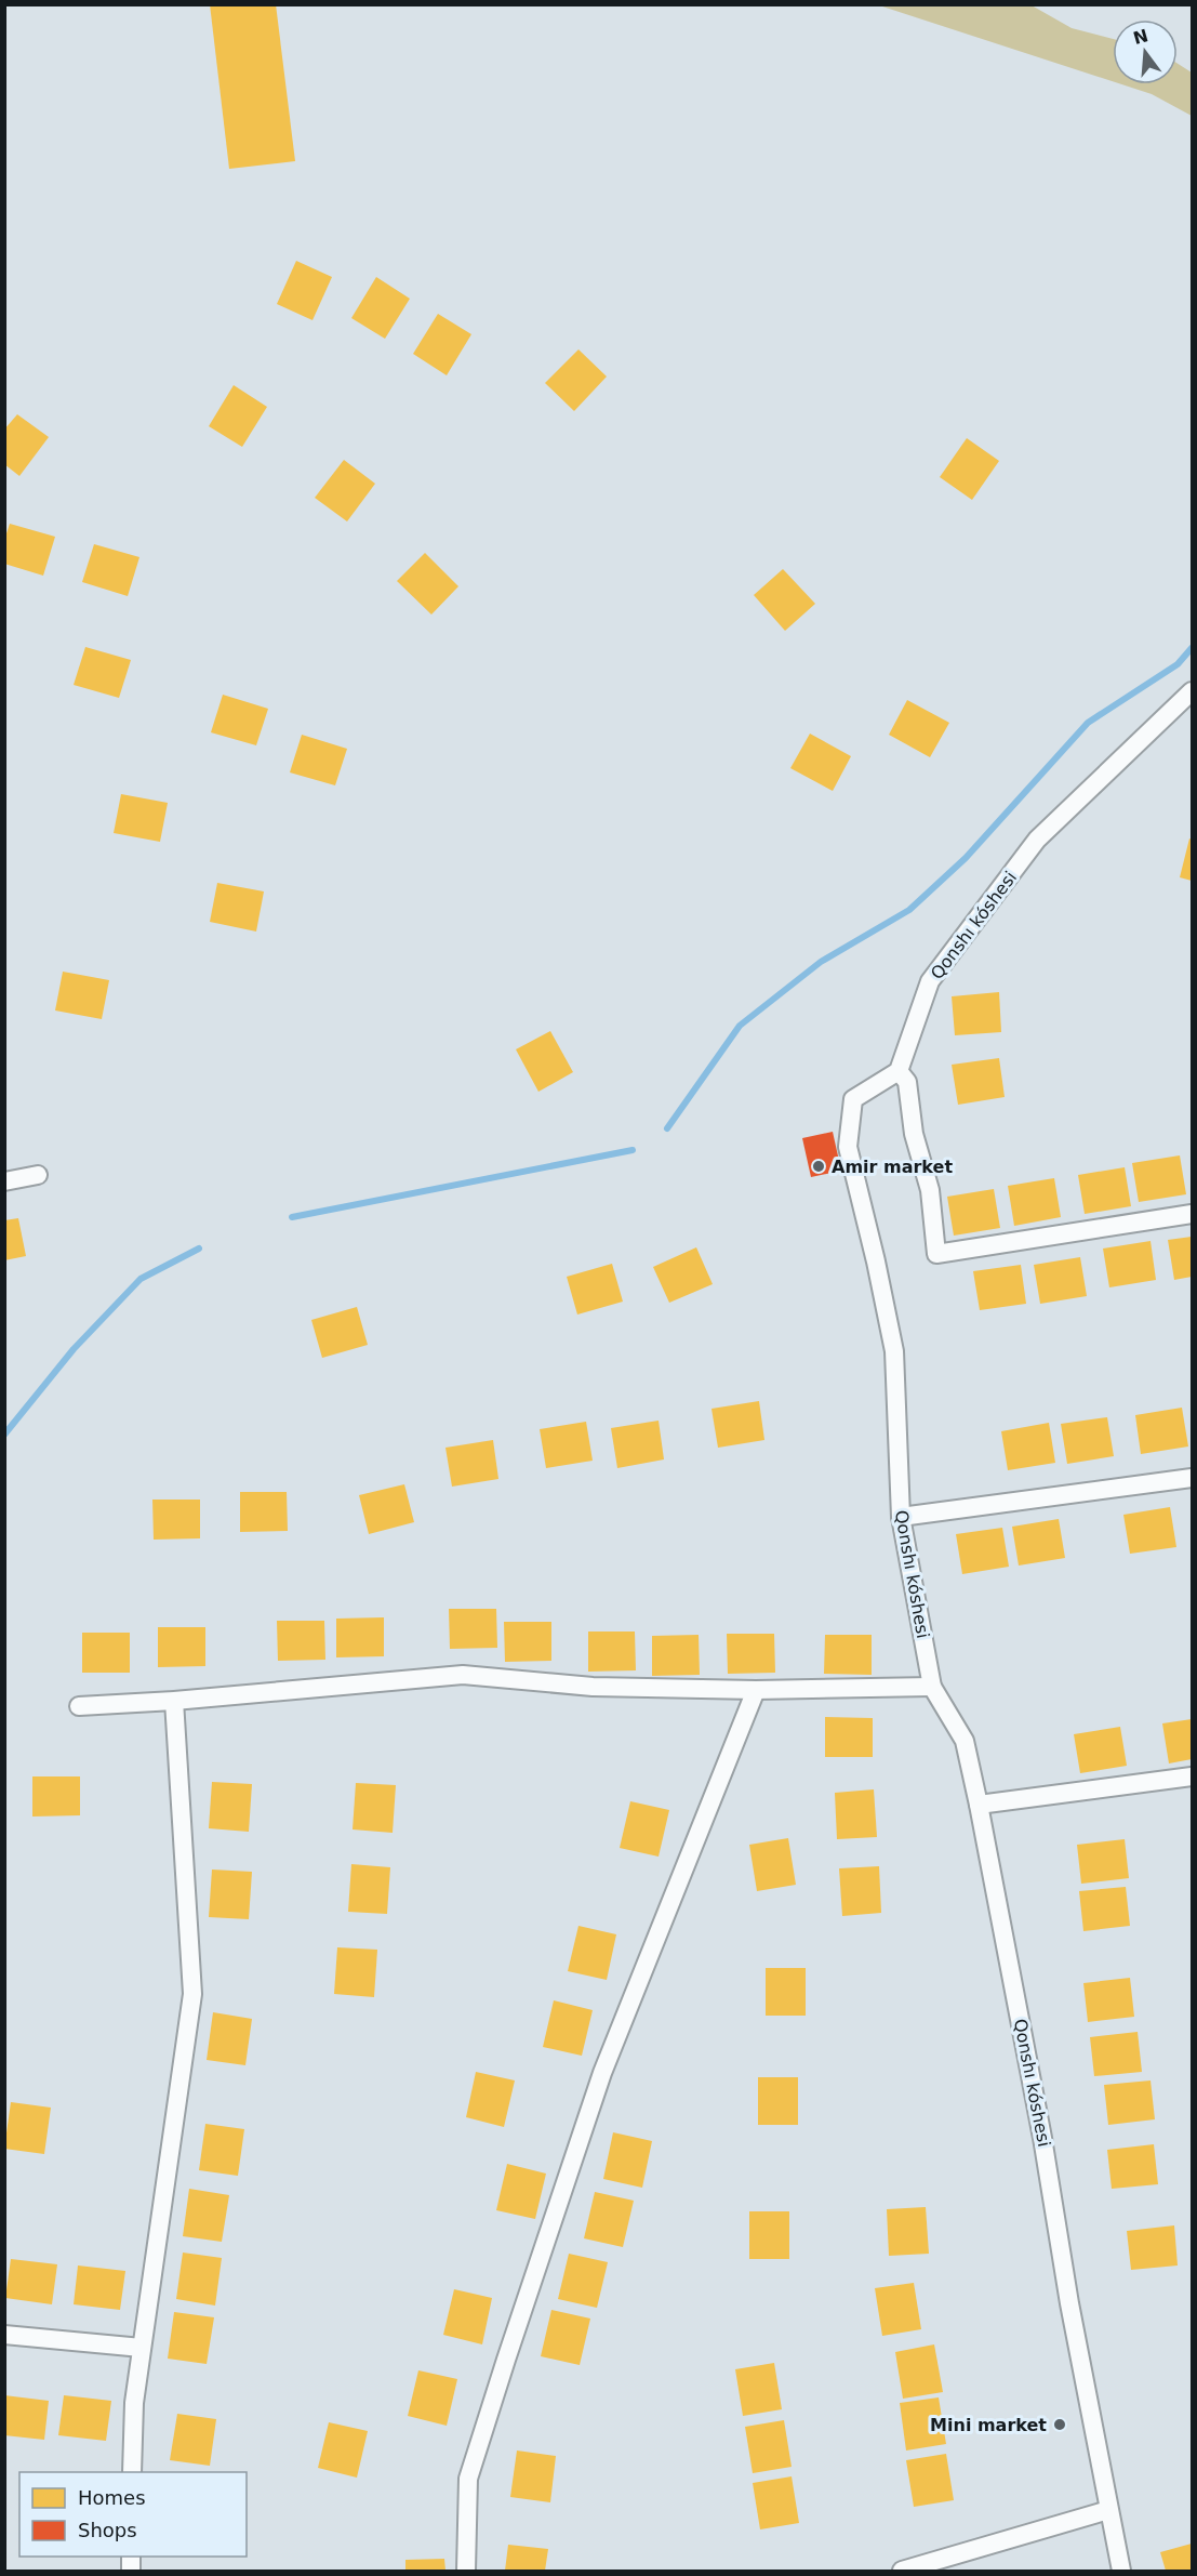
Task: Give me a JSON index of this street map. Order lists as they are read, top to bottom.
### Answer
{
  "streets": {
    "street": ["Qonshı kóshesi"]
  },
  "places": ["Amir market", "Mini market"],
  "legend": ["Homes", "Shops"],
  "north": "top"
}
